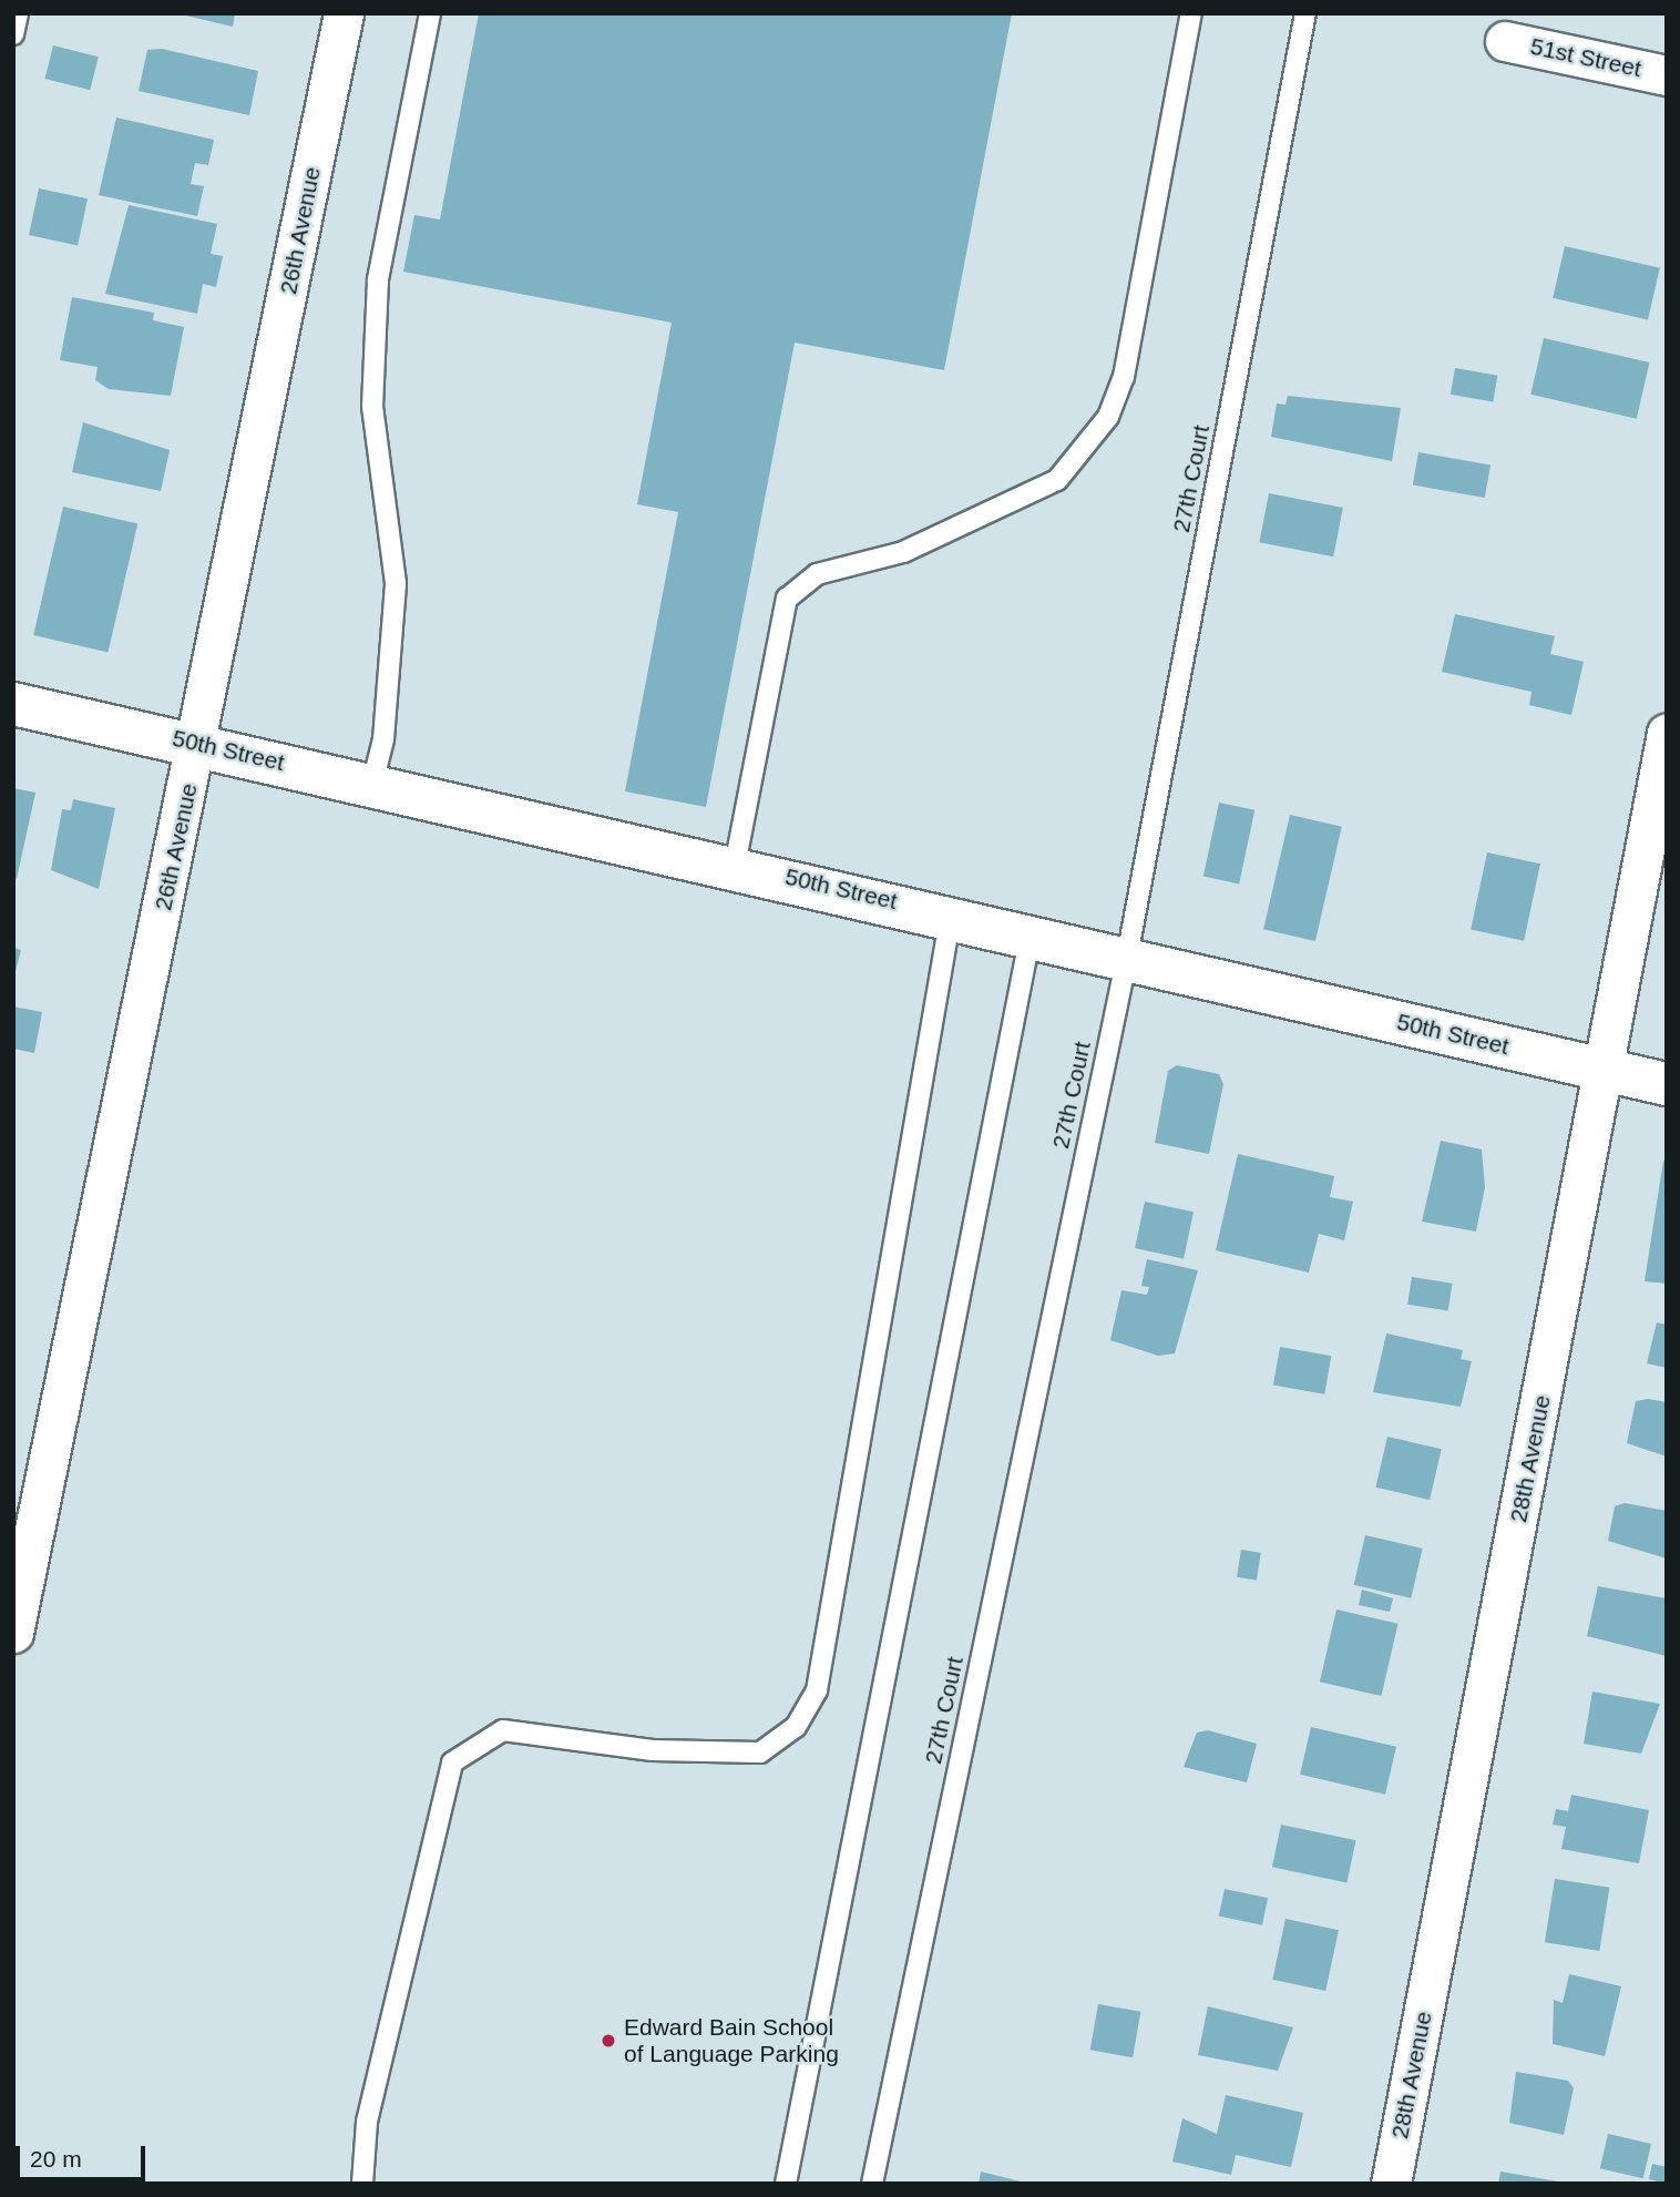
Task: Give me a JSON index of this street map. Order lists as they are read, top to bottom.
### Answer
{
  "streets": {
    "street": [
      "51st Street",
      "26th Avenue",
      "50th Street",
      "28th Avenue"
    ],
    "lane": ["27th Court"]
  },
  "crossings": [
    ["26th Avenue", "50th Street"],
    ["27th Court", "50th Street"],
    ["50th Street", "28th Avenue"]
  ],
  "places": ["Edward Bain School of Language Parking"],
  "scale_bar": "20 m"
}
